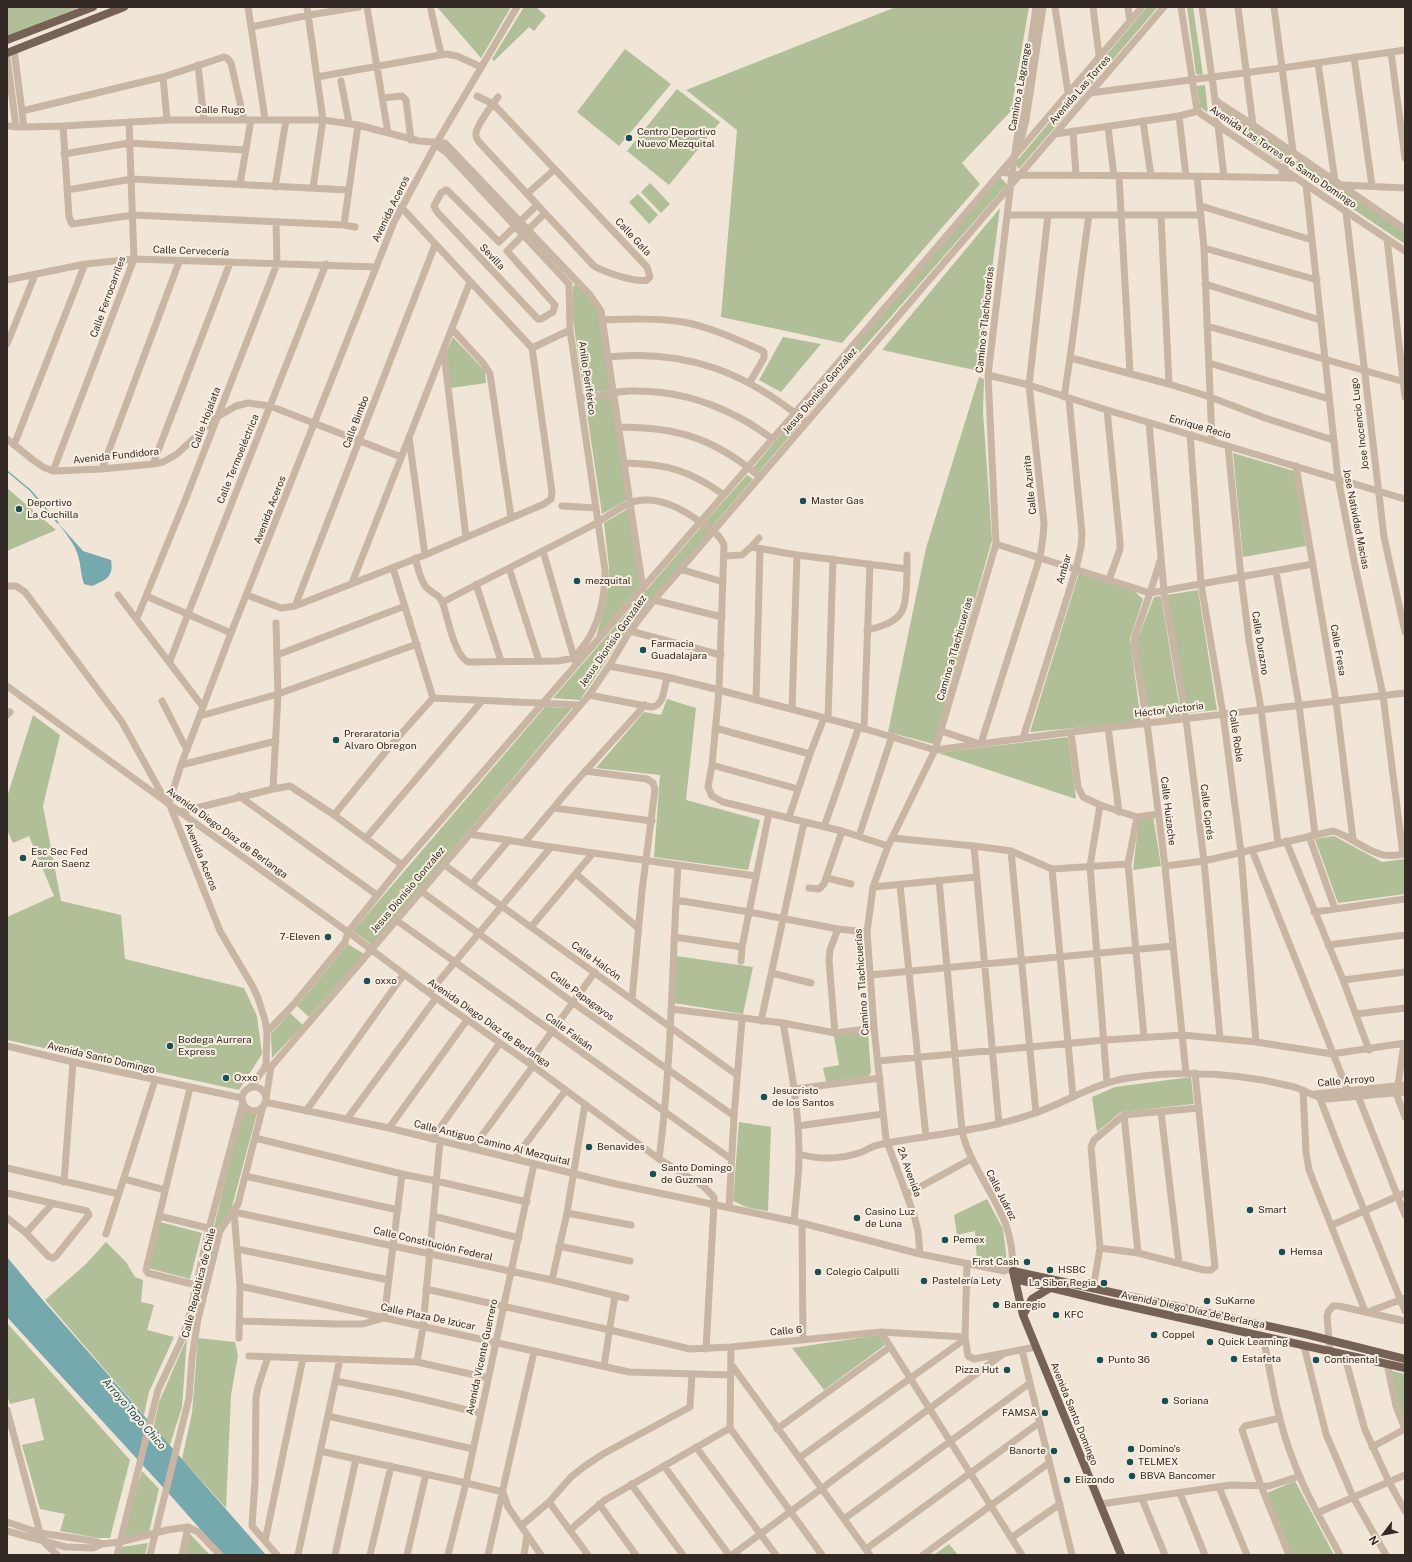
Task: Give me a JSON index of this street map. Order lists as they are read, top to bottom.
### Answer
{
  "streets": {
    "main road": ["Avenida Diego Díaz de Berlanga", "Avenida Santo Domingo"],
    "street": [
      "Camino a Lagrange",
      "Avenida Las Torres",
      "Calle Rugo",
      "Avenida Las Torres de Santo Domingo",
      "Avenida Aceros",
      "Calle Gala",
      "Calle Cervecería",
      "Sevilla",
      "Calle Ferrocarriles",
      "Camino a Tlachicuerías",
      "Anillo Periférico",
      "Jesus Dionisio Gonzalez",
      "Calle Hojalata",
      "Calle Bimbo",
      "Jose Inocencio Lugo",
      "Enrique Recio",
      "Avenida Fundidora",
      "Calle Termoeléctrica",
      "Calle Azurita",
      "Jose Natividad Macias",
      "Ambar",
      "Calle Durazno",
      "Calle Fresa",
      "Héctor Victoria",
      "Calle Roble",
      "Calle Huizache",
      "Calle Ciprés",
      "Calle Halcón",
      "Calle Papagayos",
      "Calle Faisán",
      "Calle Arroyo",
      "Calle Antiguo Camino Al Mezquital",
      "2A Avenida",
      "Calle Juárez",
      "Calle Constitución Federal",
      "Calle República de Chile",
      "Calle Plaza De Izúcar",
      "Calle 6",
      "Avenida Vicente Guerrero"
    ]
  },
  "crossings": [
    ["Camino a Lagrange", "Camino a Tlachicuerías"],
    ["Avenida Las Torres", "Camino a Tlachicuerías"],
    ["Avenida Las Torres", "Jesus Dionisio Gonzalez"],
    ["Calle Rugo", "Avenida Aceros"],
    ["Calle Rugo", "Calle Ferrocarriles"],
    ["Avenida Las Torres de Santo Domingo", "Jose Inocencio Lugo"],
    ["Avenida Las Torres de Santo Domingo", "Jose Natividad Macias"],
    ["Avenida Aceros", "Calle Cervecería"],
    ["Avenida Aceros", "Jesus Dionisio Gonzalez"],
    ["Avenida Aceros", "Avenida Fundidora"],
    ["Avenida Aceros", "Avenida Diego Díaz de Berlanga"],
    ["Calle Cervecería", "Calle Ferrocarriles"],
    ["Calle Cervecería", "Calle Hojalata"],
    ["Calle Cervecería", "Calle Termoeléctrica"],
    ["Calle Ferrocarriles", "Avenida Fundidora"],
    ["Camino a Tlachicuerías", "Jesus Dionisio Gonzalez"],
    ["Camino a Tlachicuerías", "Enrique Recio"],
    ["Camino a Tlachicuerías", "Héctor Victoria"],
    ["Camino a Tlachicuerías", "2A Avenida"],
    ["Anillo Periférico", "Jesus Dionisio Gonzalez"],
    ["Jesus Dionisio Gonzalez", "Avenida Diego Díaz de Berlanga"],
    ["Jesus Dionisio Gonzalez", "Calle Halcón"],
    ["Jesus Dionisio Gonzalez", "Calle Papagayos"],
    ["Jesus Dionisio Gonzalez", "Calle Faisán"],
    ["Jesus Dionisio Gonzalez", "Avenida Santo Domingo"],
    ["Jesus Dionisio Gonzalez", "Calle Antiguo Camino Al Mezquital"],
    ["Jesus Dionisio Gonzalez", "Calle República de Chile"],
    ["Calle Hojalata", "Avenida Fundidora"],
    ["Calle Bimbo", "Avenida Fundidora"],
    ["Jose Inocencio Lugo", "Enrique Recio"],
    ["Enrique Recio", "Calle Azurita"],
    ["Enrique Recio", "Jose Natividad Macias"],
    ["Enrique Recio", "Ambar"],
    ["Enrique Recio", "Calle Durazno"],
    ["Enrique Recio", "Calle Fresa"],
    ["Enrique Recio", "Calle Roble"],
    ["Enrique Recio", "Calle Huizache"],
    ["Avenida Fundidora", "Calle Termoeléctrica"],
    ["Calle Azurita", "Héctor Victoria"],
    ["Jose Natividad Macias", "Héctor Victoria"],
    ["Ambar", "Héctor Victoria"],
    ["Calle Durazno", "Héctor Victoria"],
    ["Calle Fresa", "Héctor Victoria"],
    ["Héctor Victoria", "Calle Roble"],
    ["Héctor Victoria", "Calle Huizache"],
    ["Héctor Victoria", "Calle Ciprés"],
    ["Calle Huizache", "Calle Ciprés"],
    ["Avenida Diego Díaz de Berlanga", "Avenida Santo Domingo"],
    ["Avenida Diego Díaz de Berlanga", "Calle Antiguo Camino Al Mezquital"],
    ["Avenida Diego Díaz de Berlanga", "2A Avenida"],
    ["Avenida Diego Díaz de Berlanga", "Calle Juárez"],
    ["Avenida Santo Domingo", "Calle Antiguo Camino Al Mezquital"],
    ["Avenida Santo Domingo", "Calle Juárez"],
    ["Avenida Santo Domingo", "Calle República de Chile"],
    ["Calle Antiguo Camino Al Mezquital", "Calle República de Chile"],
    ["Calle Antiguo Camino Al Mezquital", "Avenida Vicente Guerrero"],
    ["Calle Constitución Federal", "Calle República de Chile"],
    ["Calle Constitución Federal", "Avenida Vicente Guerrero"],
    ["Calle Plaza De Izúcar", "Avenida Vicente Guerrero"],
    ["Calle 6", "Avenida Vicente Guerrero"]
  ],
  "water": ["Arroyo Topo Chico"],
  "places": [
    "Centro Deportivo Nuevo Mezquital",
    "Master Gas",
    "Deportivo La Cuchilla",
    "mezquital",
    "Farmacia Guadalajara",
    "Preraratoria Alvaro Obregon",
    "Esc Sec Fed Aaron Saenz",
    "7-Eleven",
    "oxxo",
    "Bodega Aurrera Express",
    "Oxxo",
    "Jesucristo de los Santos",
    "Benavides",
    "Santo Domingo de Guzman",
    "Smart",
    "Casino Luz de Luna",
    "Pemex",
    "Hemsa",
    "First Cash",
    "HSBC",
    "Colegio Calpulli",
    "Pastelería Lety",
    "La Siber Regia",
    "SuKarne",
    "Banregio",
    "KFC",
    "Coppel",
    "Quick Learning",
    "Estafeta",
    "Punto 36",
    "Continental",
    "Pizza Hut",
    "Soriana",
    "FAMSA",
    "Domino's",
    "Banorte",
    "TELMEX",
    "BBVA Bancomer",
    "Elizondo"
  ],
  "north": "bottom left"
}
